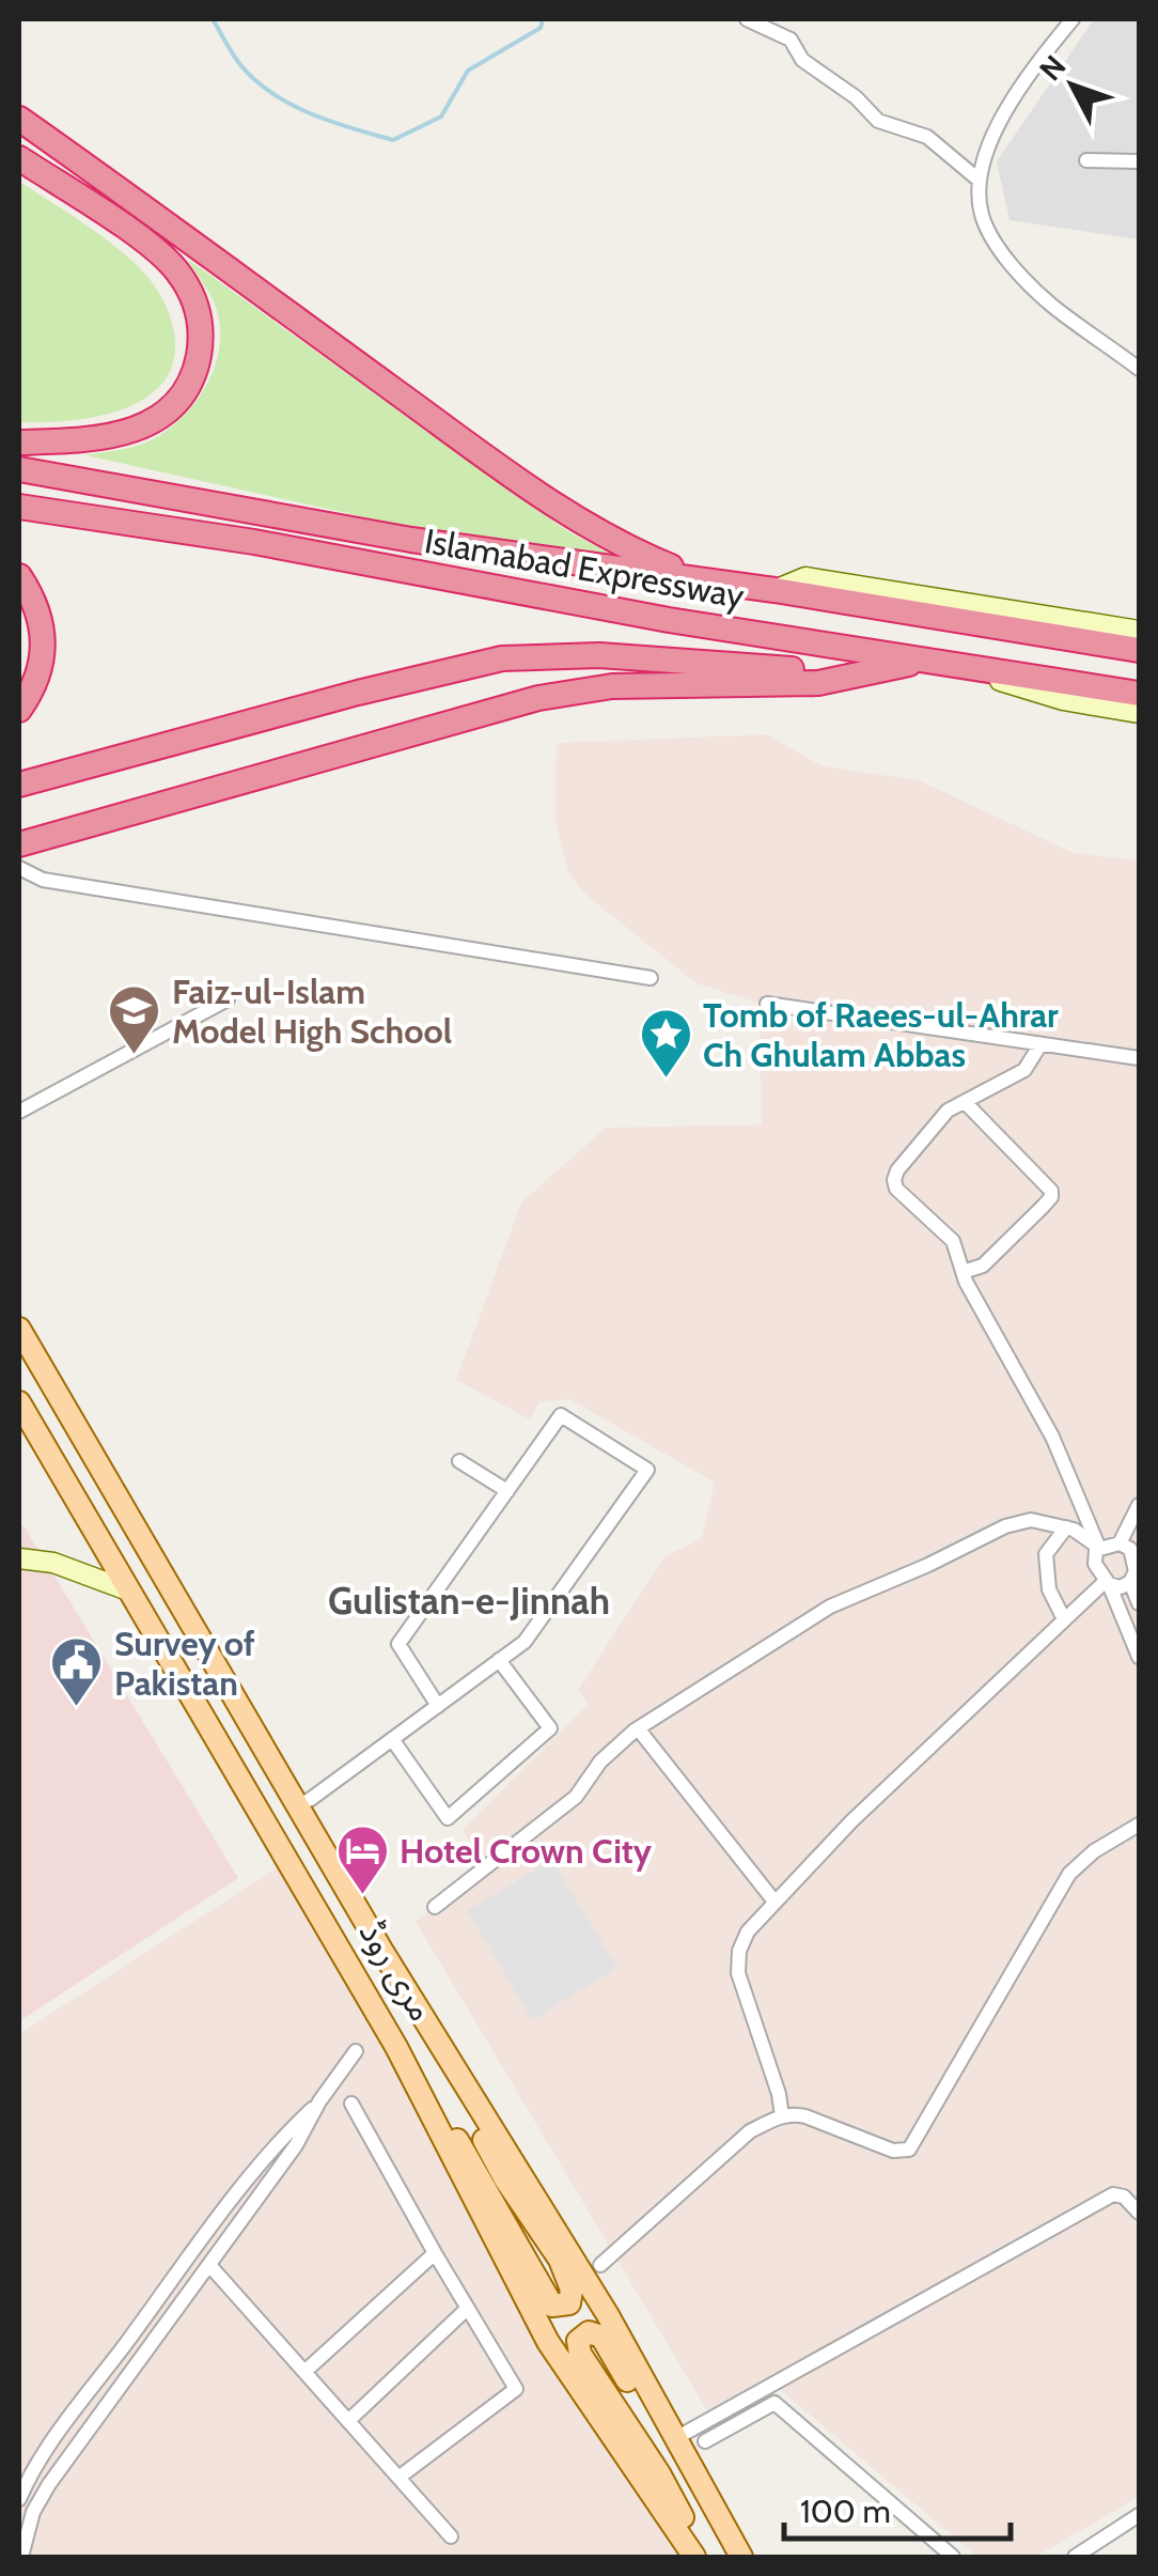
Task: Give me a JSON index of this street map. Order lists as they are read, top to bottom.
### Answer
{
  "streets": {
    "highway": ["Islamabad Expressway"],
    "main road": ["مری روڈ"]
  },
  "districts": ["Gulistan-e-Jinnah"],
  "places": {
    "school or university": ["Faiz-ul-Islam Model High School"],
    "place": ["Tomb of Raees-ul-Ahrar Ch Ghulam Abbas"],
    "public building": ["Survey of Pakistan"],
    "hotel": ["Hotel Crown City"]
  },
  "scale_bar": "100 m",
  "north": "top left"
}
